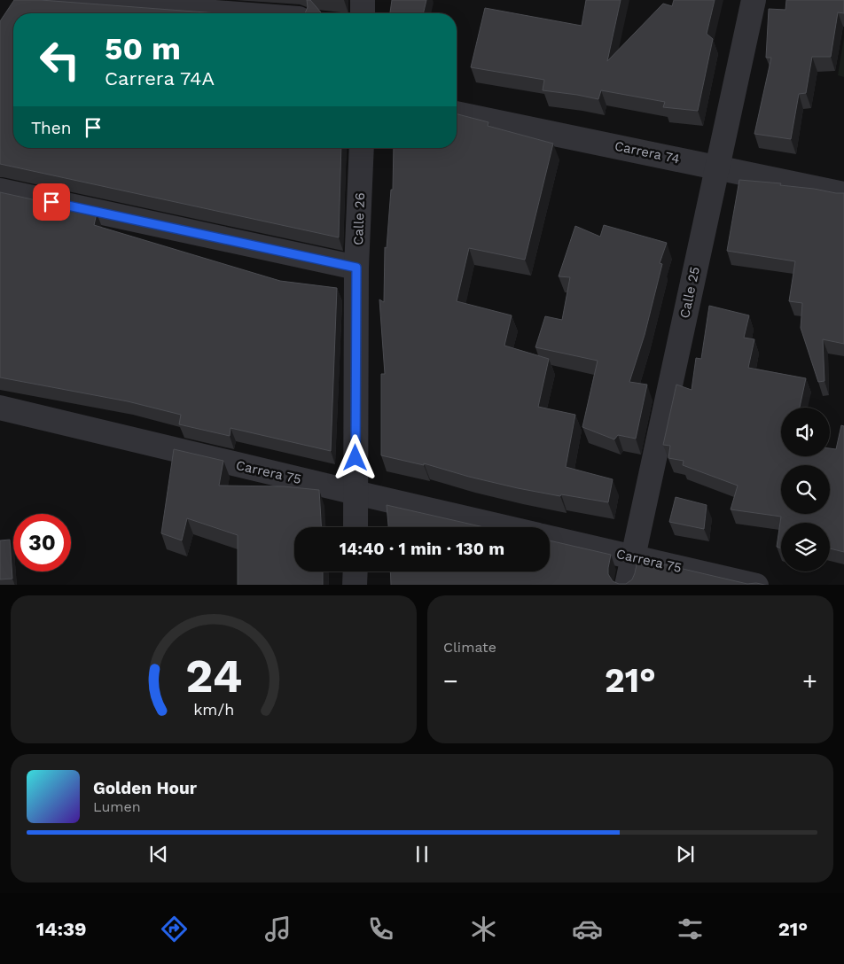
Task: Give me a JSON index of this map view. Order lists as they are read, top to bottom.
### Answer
{
  "streets": {
    "street": [
      "Carrera 74",
      "Calle 26",
      "Calle 25",
      "Carrera 75"
    ]
  },
  "crossings": [
    ["Carrera 74", "Calle 25"],
    ["Calle 26", "Carrera 75"],
    ["Calle 25", "Carrera 75"]
  ],
  "page": {
    "turn": ["50 m", "Carrera 74A"],
    "then": "Then",
    "limit": "30",
    "trip": "14:40 · 1 min · 130 m",
    "tile": "Climate",
    "heat": ["−", "21°", "+"],
    "song": ["Golden Hour", "Lumen"],
    "tabs": ["14:39", "21°"],
    "gauge": ["24", "km/h"]
  }
}
